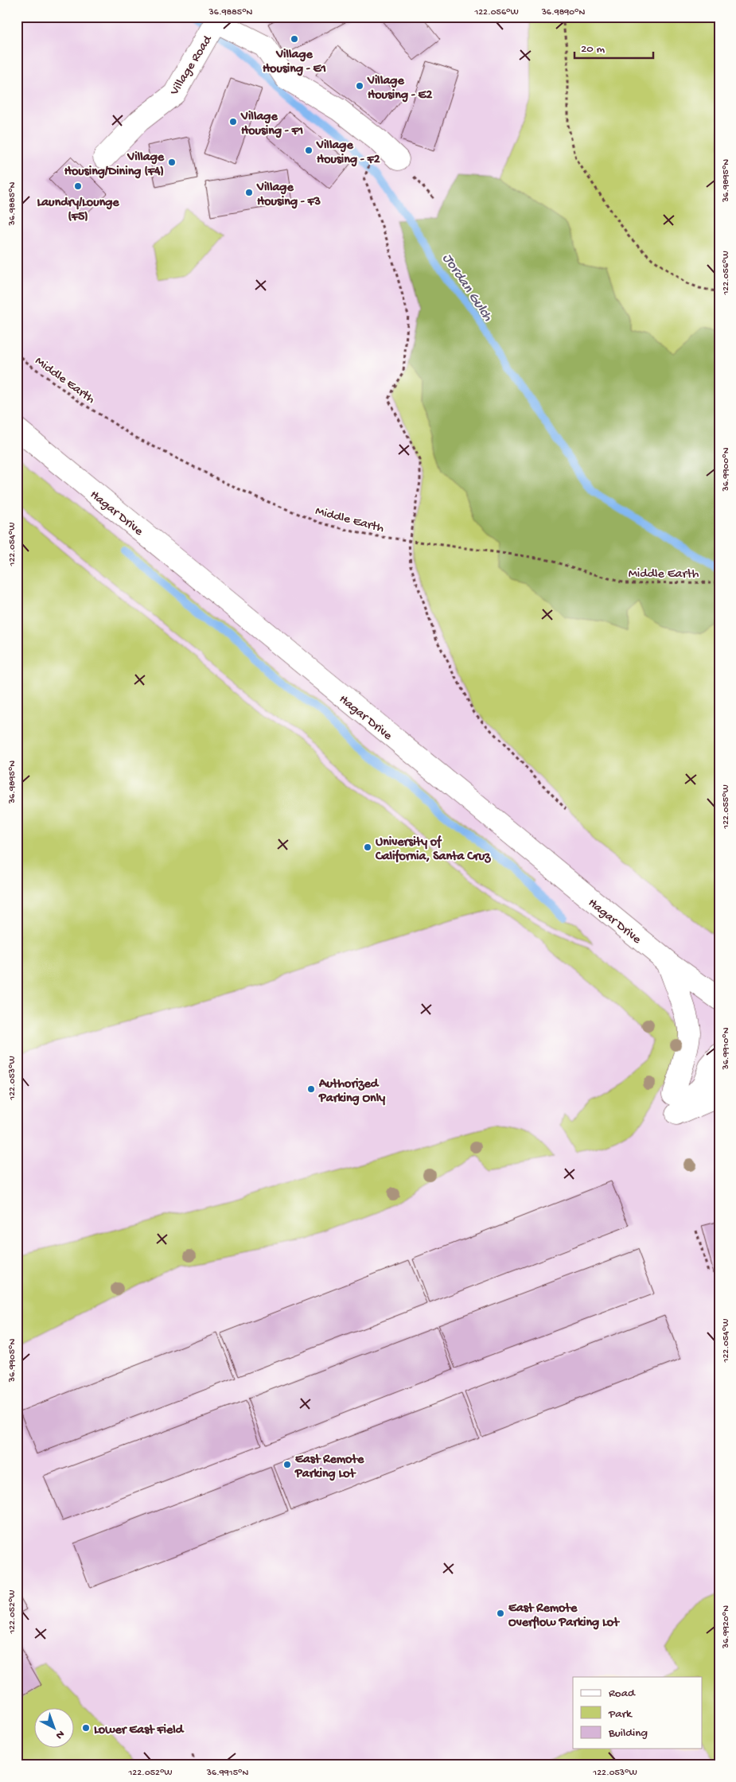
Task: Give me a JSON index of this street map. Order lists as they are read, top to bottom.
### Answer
{
  "streets": {
    "main road": ["Village Road", "Hagar Drive"],
    "path": ["Middle Earth"]
  },
  "water": ["Jordan Gulch"],
  "places": [
    "Village Housing - E1",
    "Village Housing - E2",
    "Village Housing - F1",
    "Village Housing - F2",
    "Village Housing/Dining (F4)",
    "Laundry/Lounge (F5)",
    "Village Housing - F3",
    "University of California, Santa Cruz",
    "Authorized Parking Only",
    "East Remote Parking Lot",
    "East Remote Overflow Parking Lot",
    "Lower East Field"
  ],
  "legend": ["Road", "Park", "Building"],
  "scale_bar": "20 m",
  "north": "bottom right",
  "coordinates": [
    "36.9885°N",
    "122.056°W",
    "36.9890°N",
    "36.9895°N",
    "36.9900°N",
    "122.054°W",
    "122.055°W",
    "36.9910°N",
    "122.053°W",
    "36.9905°N",
    "122.052°W",
    "36.9920°N",
    "36.9915°N"
  ]
}
